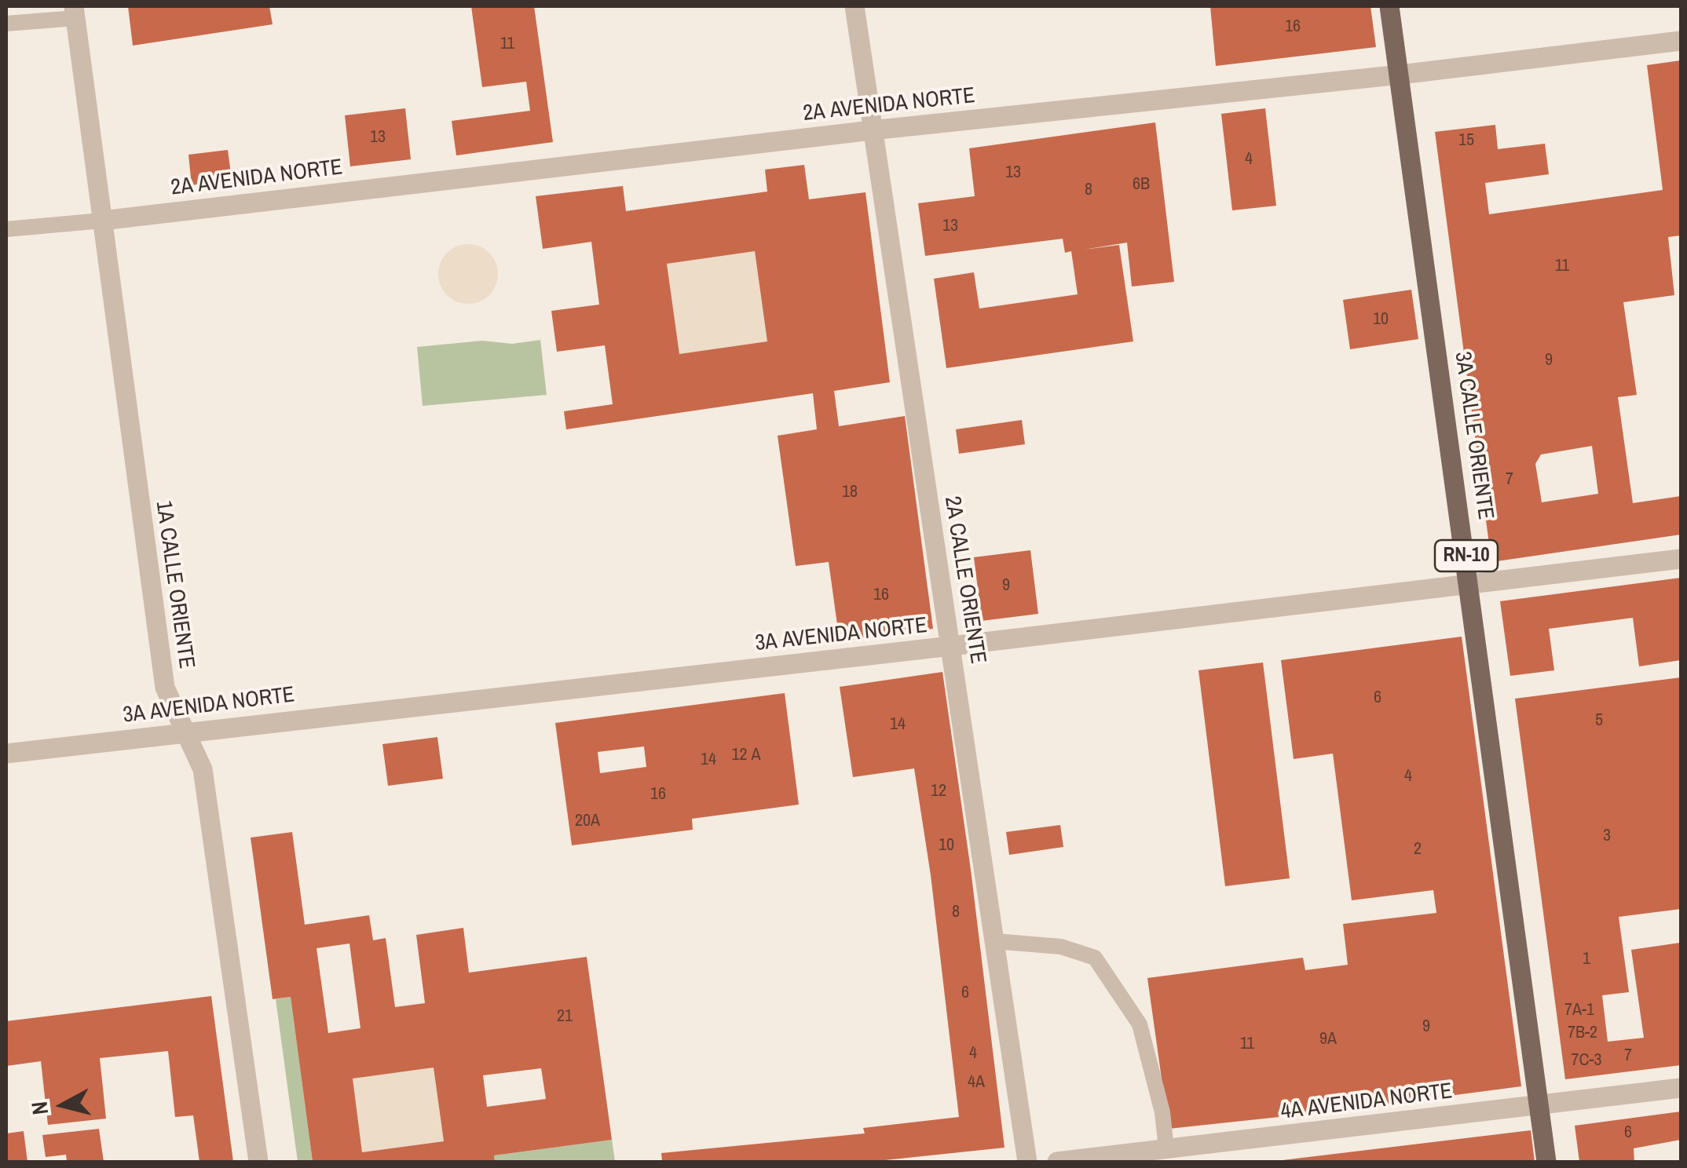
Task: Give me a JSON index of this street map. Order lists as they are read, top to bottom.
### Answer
{
  "streets": {
    "main road": ["3A CALLE ORIENTE", "RN-10"],
    "street": [
      "2A AVENIDA NORTE",
      "2A CALLE ORIENTE",
      "1A CALLE ORIENTE",
      "3A AVENIDA NORTE",
      "4A AVENIDA NORTE"
    ]
  },
  "crossings": [
    ["2A AVENIDA NORTE", "3A CALLE ORIENTE"],
    ["2A AVENIDA NORTE", "2A CALLE ORIENTE"],
    ["2A AVENIDA NORTE", "1A CALLE ORIENTE"],
    ["3A CALLE ORIENTE", "RN-10"],
    ["3A CALLE ORIENTE", "3A AVENIDA NORTE"],
    ["3A CALLE ORIENTE", "4A AVENIDA NORTE"],
    ["RN-10", "4A AVENIDA NORTE"],
    ["2A CALLE ORIENTE", "3A AVENIDA NORTE"],
    ["1A CALLE ORIENTE", "3A AVENIDA NORTE"]
  ],
  "house_numbers": [
    "16",
    "11",
    "13",
    "15",
    "4",
    "13",
    "6B",
    "8",
    "13",
    "11",
    "10",
    "9",
    "7",
    "18",
    "9",
    "16",
    "6",
    "5",
    "14",
    "12 A",
    "14",
    "4",
    "12",
    "16",
    "20A",
    "3",
    "10",
    "2",
    "8",
    "1",
    "6",
    "7A-1",
    "21",
    "9",
    "7B-2",
    "9A",
    "11",
    "4",
    "7",
    "7C-3",
    "4A",
    "6"
  ],
  "north": "left"
}
